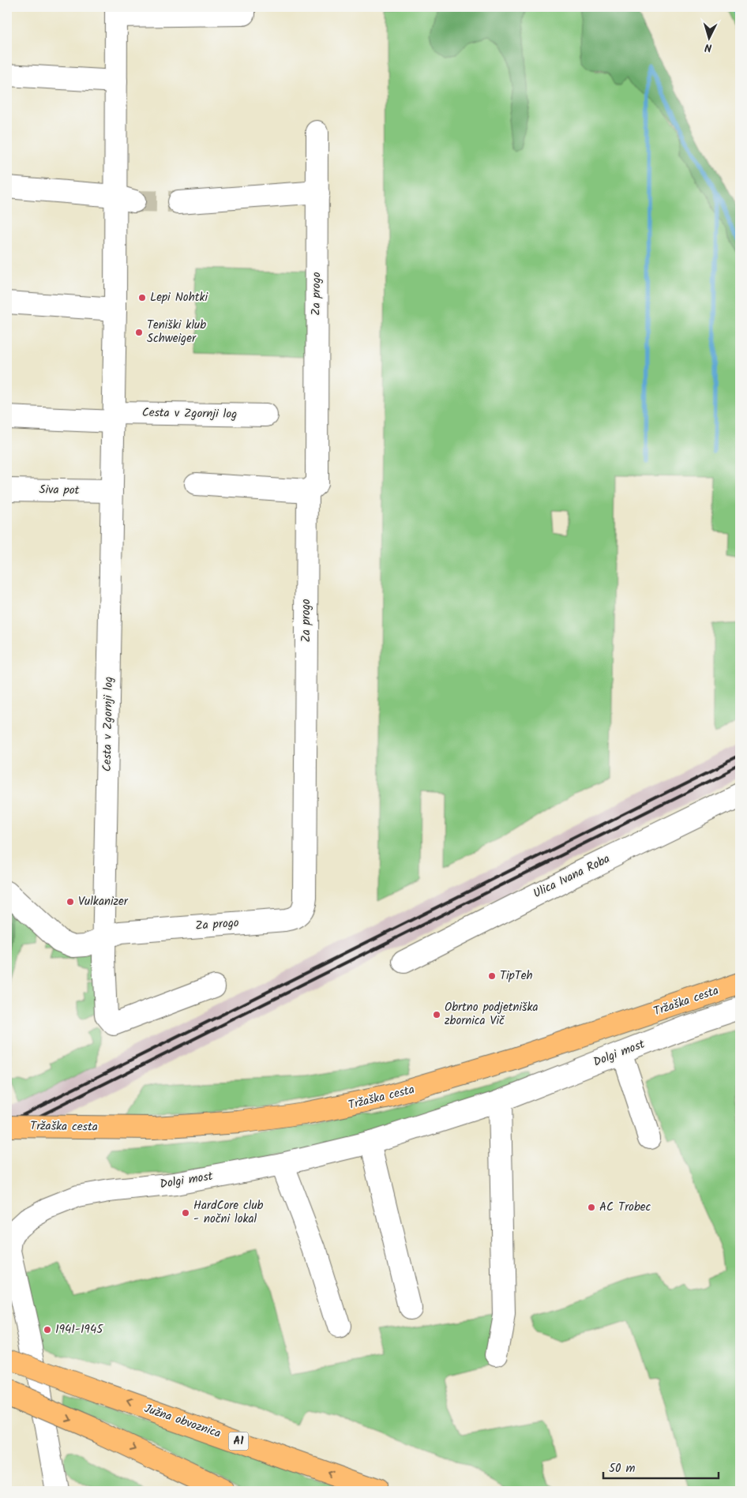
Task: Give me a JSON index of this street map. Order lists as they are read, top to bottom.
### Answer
{
  "streets": {
    "main road": ["Tržaška cesta", "Južna obvoznica", "A1"],
    "street": [
      "Za progo",
      "Cesta v Zgornji log",
      "Siva pot",
      "Ulica Ivana Roba",
      "Dolgi most"
    ]
  },
  "crossings": [
    ["Za progo", "Cesta v Zgornji log"],
    ["Cesta v Zgornji log", "Siva pot"]
  ],
  "places": [
    "Lepi Nohtki",
    "Teniški klub Schweiger",
    "Vulkanizer",
    "TipTeh",
    "Obrtno podjetniška zbornica Vič",
    "AC Trobec",
    "HardCore club - nočni lokal",
    "1941-1945"
  ],
  "scale_bar": "50 m",
  "north": "bottom"
}
